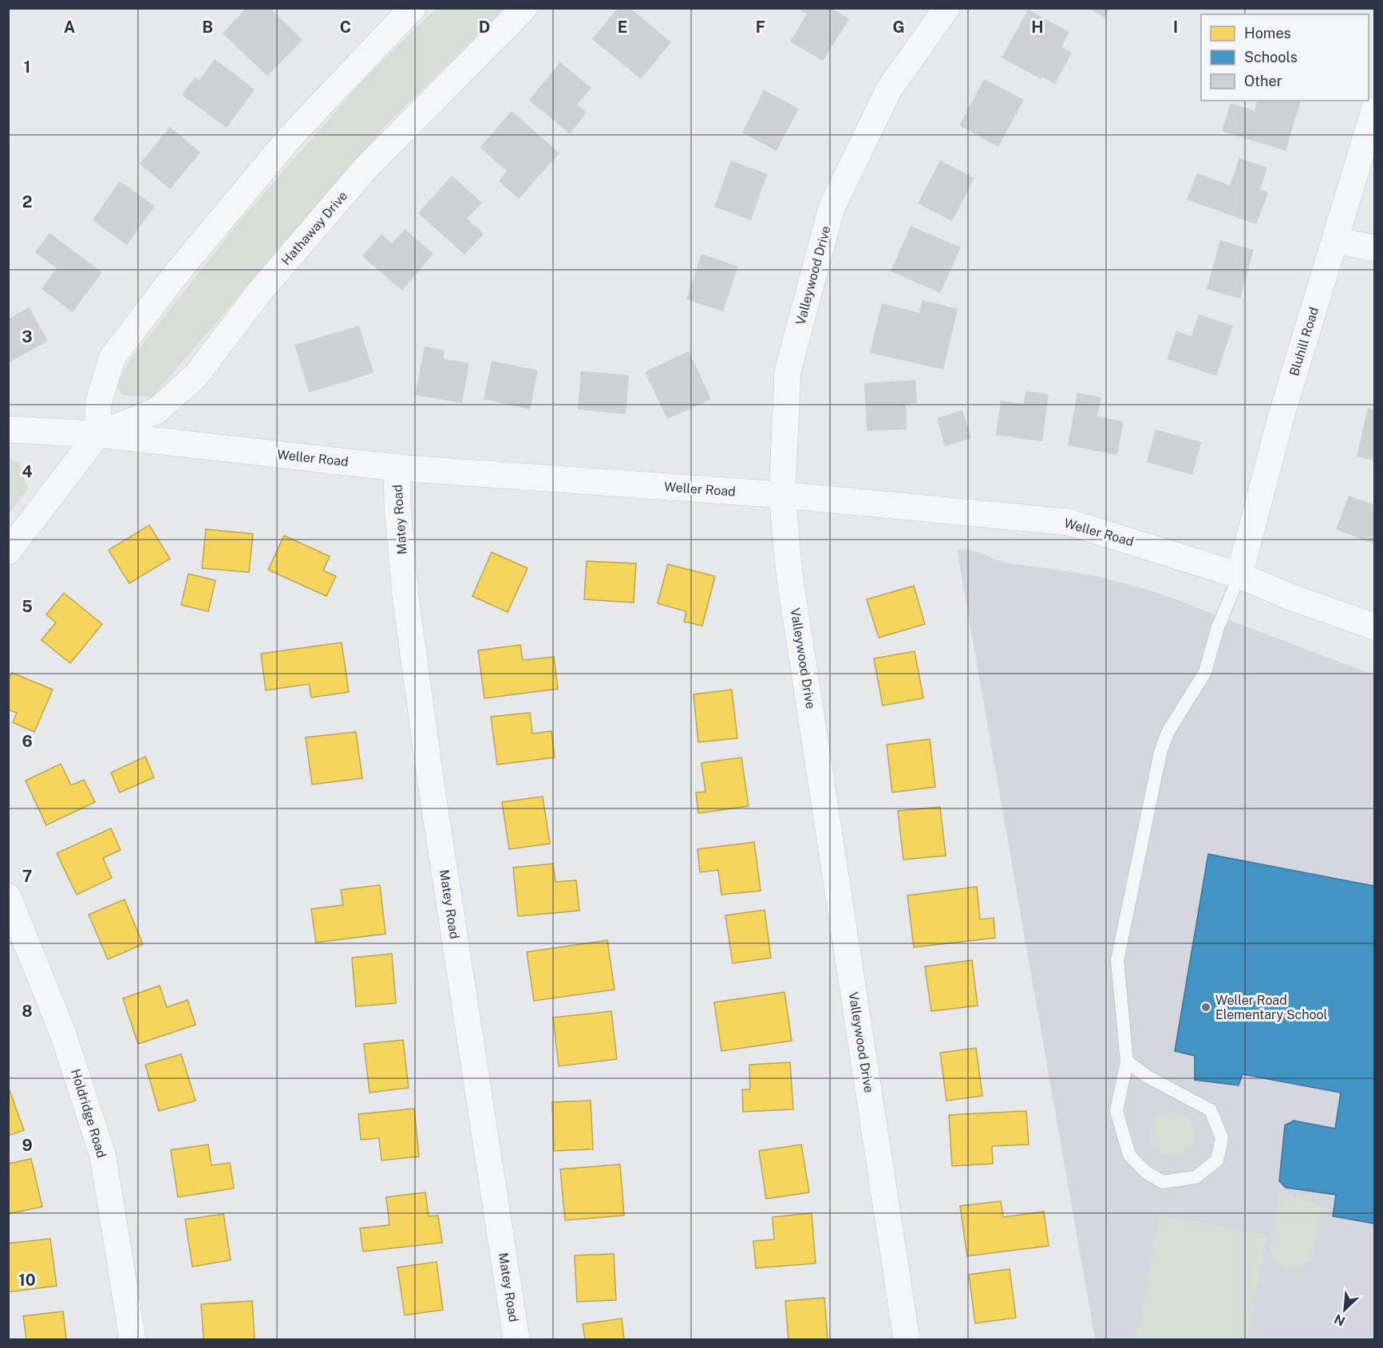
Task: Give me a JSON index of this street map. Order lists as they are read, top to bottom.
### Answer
{
  "streets": {
    "street": [
      "Hathaway Drive",
      "Valleywood Drive",
      "Bluhill Road",
      "Weller Road",
      "Matey Road",
      "Holdridge Road"
    ]
  },
  "crossings": [
    ["Hathaway Drive", "Weller Road"],
    ["Valleywood Drive", "Weller Road"],
    ["Bluhill Road", "Weller Road"],
    ["Weller Road", "Matey Road"]
  ],
  "places": ["Weller Road Elementary School"],
  "legend": ["Homes", "Schools", "Other"],
  "north": "bottom left",
  "grid": {
    "columns": [
      "A",
      "B",
      "C",
      "D",
      "E",
      "F",
      "G",
      "H",
      "I"
    ],
    "rows": [
      "1",
      "2",
      "3",
      "4",
      "5",
      "6",
      "7",
      "8",
      "9",
      "10"
    ]
  }
}
